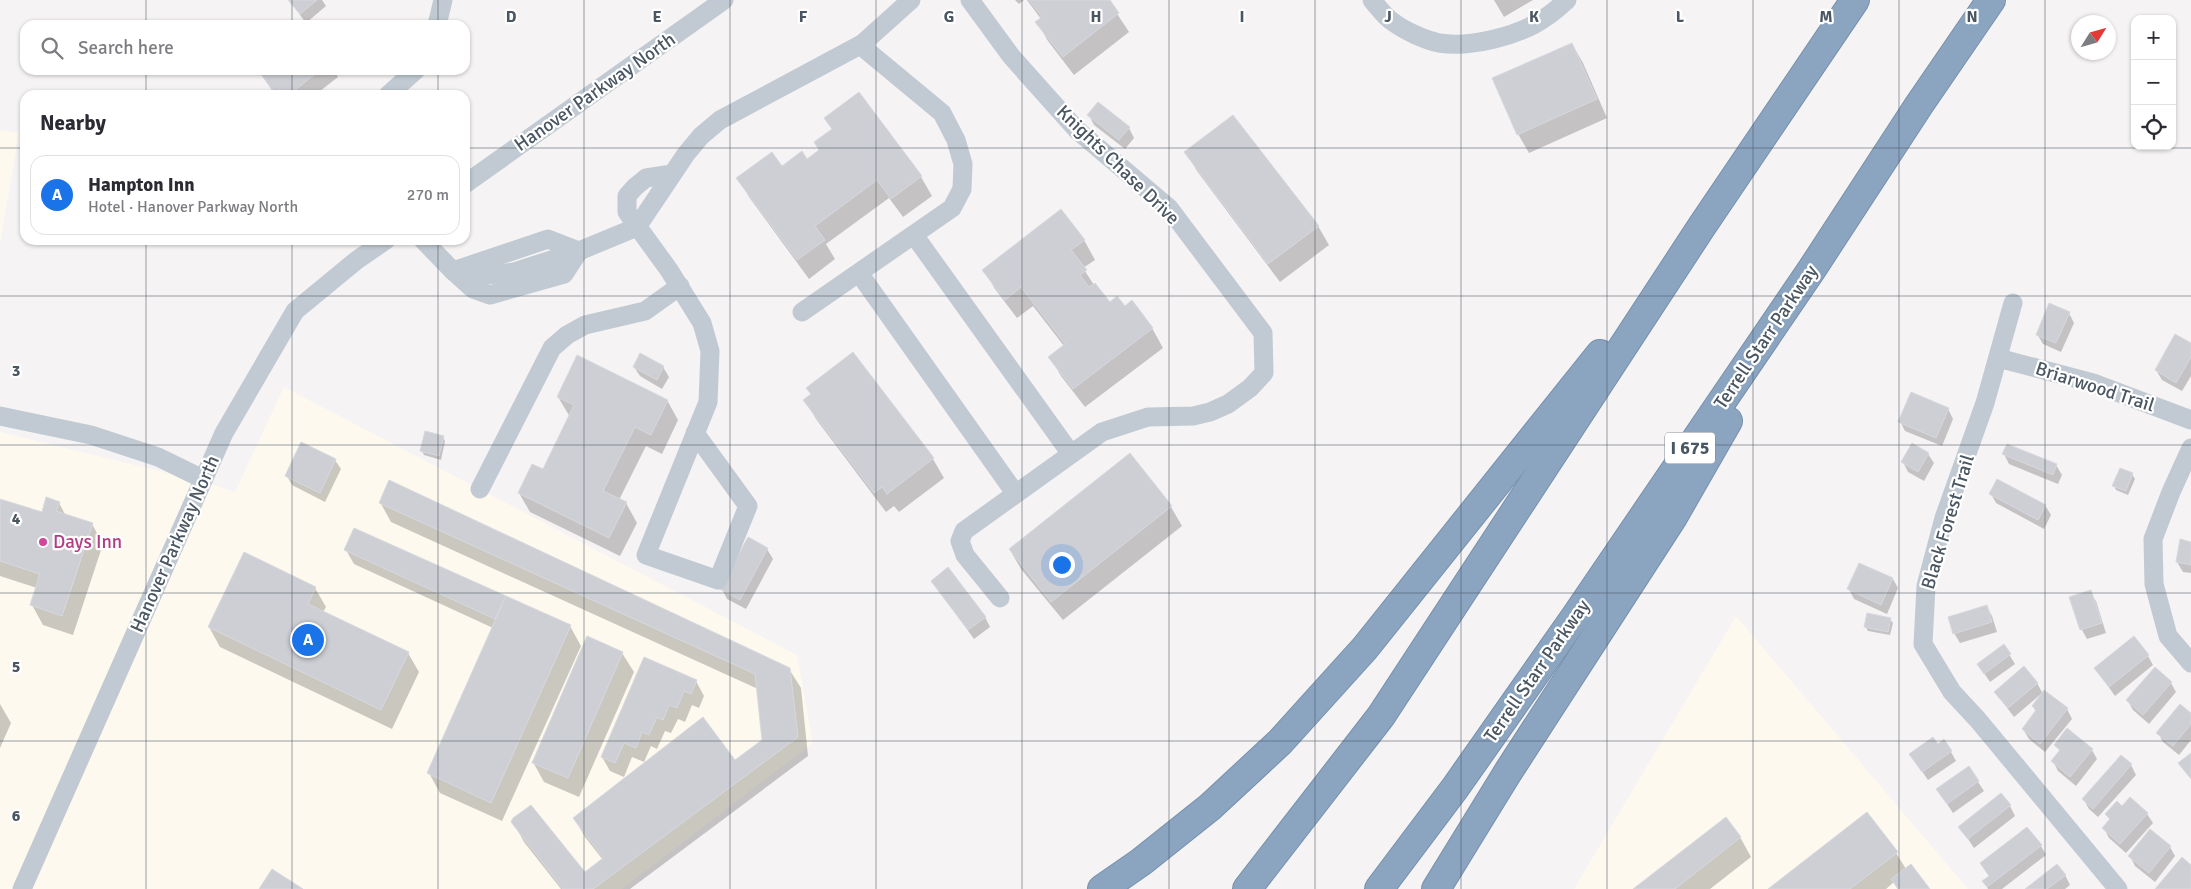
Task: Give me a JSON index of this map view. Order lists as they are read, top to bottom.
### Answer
{
  "streets": {
    "highway": ["Terrell Starr Parkway", "I 675"],
    "street": [
      "Hanover Parkway North",
      "Knights Chase Drive",
      "Briarwood Trail",
      "Black Forest Trail"
    ]
  },
  "crossings": [
    ["Briarwood Trail", "Black Forest Trail"]
  ],
  "places": ["Days Inn"],
  "north": "top right",
  "page": {
    "map_buttons": ["+", "−"],
    "search": "Search here",
    "heading": "Nearby",
    "list": [
      {
        "mark": "A",
        "name": "Hampton Inn",
        "note": "Hotel · Hanover Parkway North",
        "value": "270 m"
      }
    ],
    "pins": "A"
  },
  "grid": {
    "columns": [
      "D",
      "E",
      "F",
      "G",
      "H",
      "I",
      "J",
      "K",
      "L",
      "M",
      "N"
    ],
    "rows": [
      "3",
      "4",
      "5",
      "6"
    ]
  }
}
